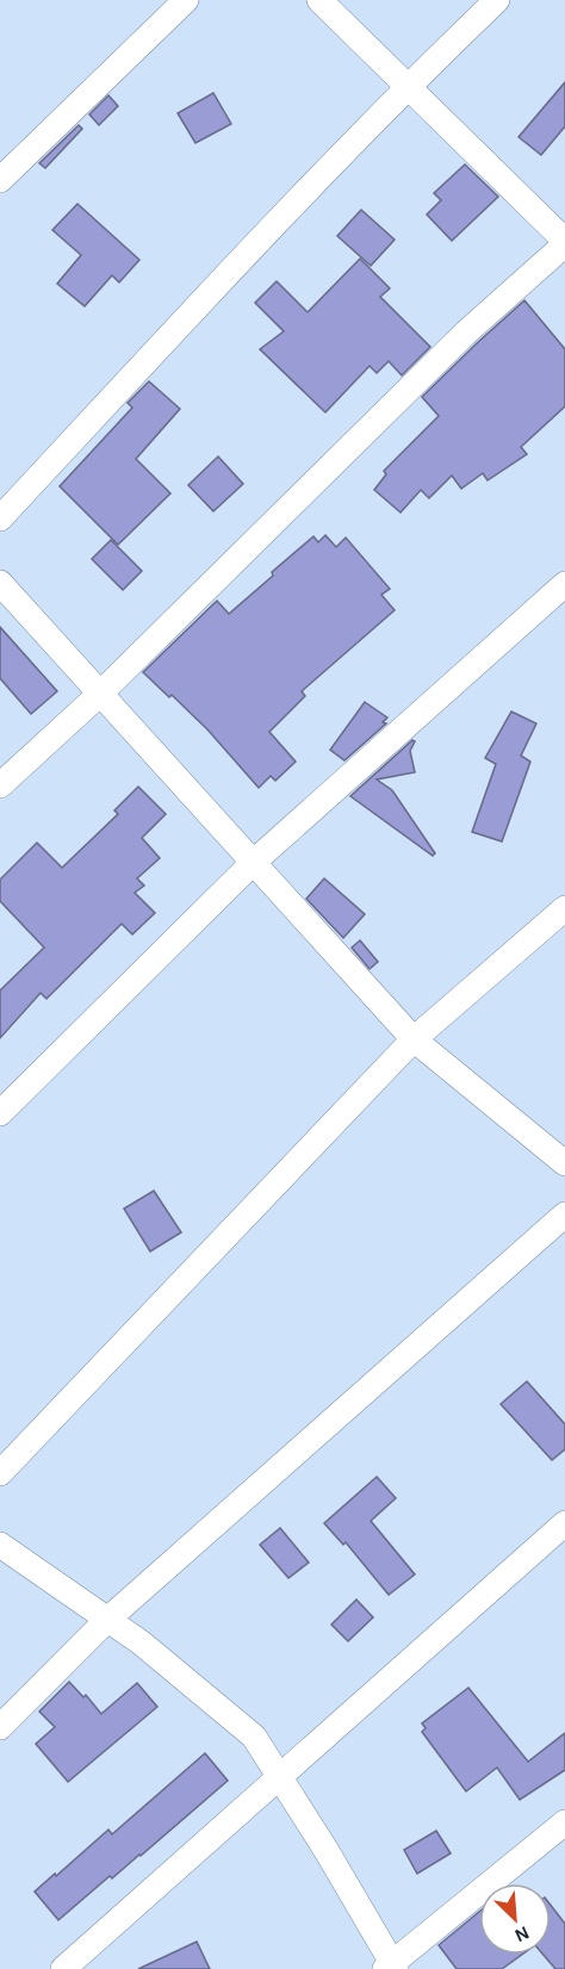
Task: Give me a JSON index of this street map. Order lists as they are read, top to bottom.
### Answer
{
  "north": "bottom right"
}
